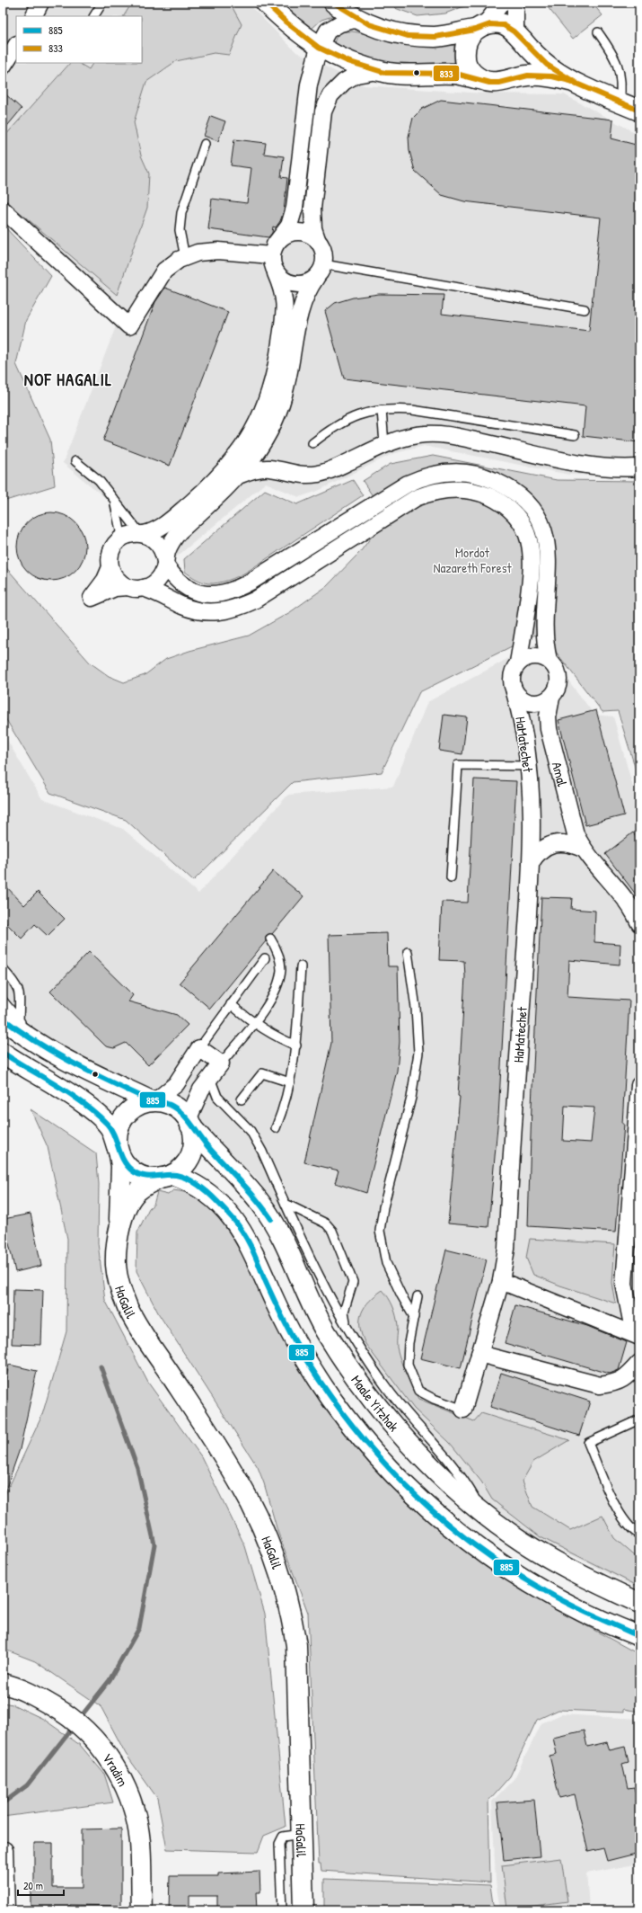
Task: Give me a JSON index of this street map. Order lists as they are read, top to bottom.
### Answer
{
  "streets": {
    "street": [
      "HaMatechet",
      "Amal",
      "HaGalil",
      "Maale Yitzhak",
      "Vradim"
    ]
  },
  "crossings": [
    ["HaMatechet", "Amal"],
    ["HaGalil", "Maale Yitzhak"]
  ],
  "districts": ["NOF HAGALIL"],
  "parks": ["Mordot Nazareth Forest"],
  "lines": ["transit line 833", "transit line 885"],
  "legend": ["885", "833"],
  "scale_bar": "20 m"
}
